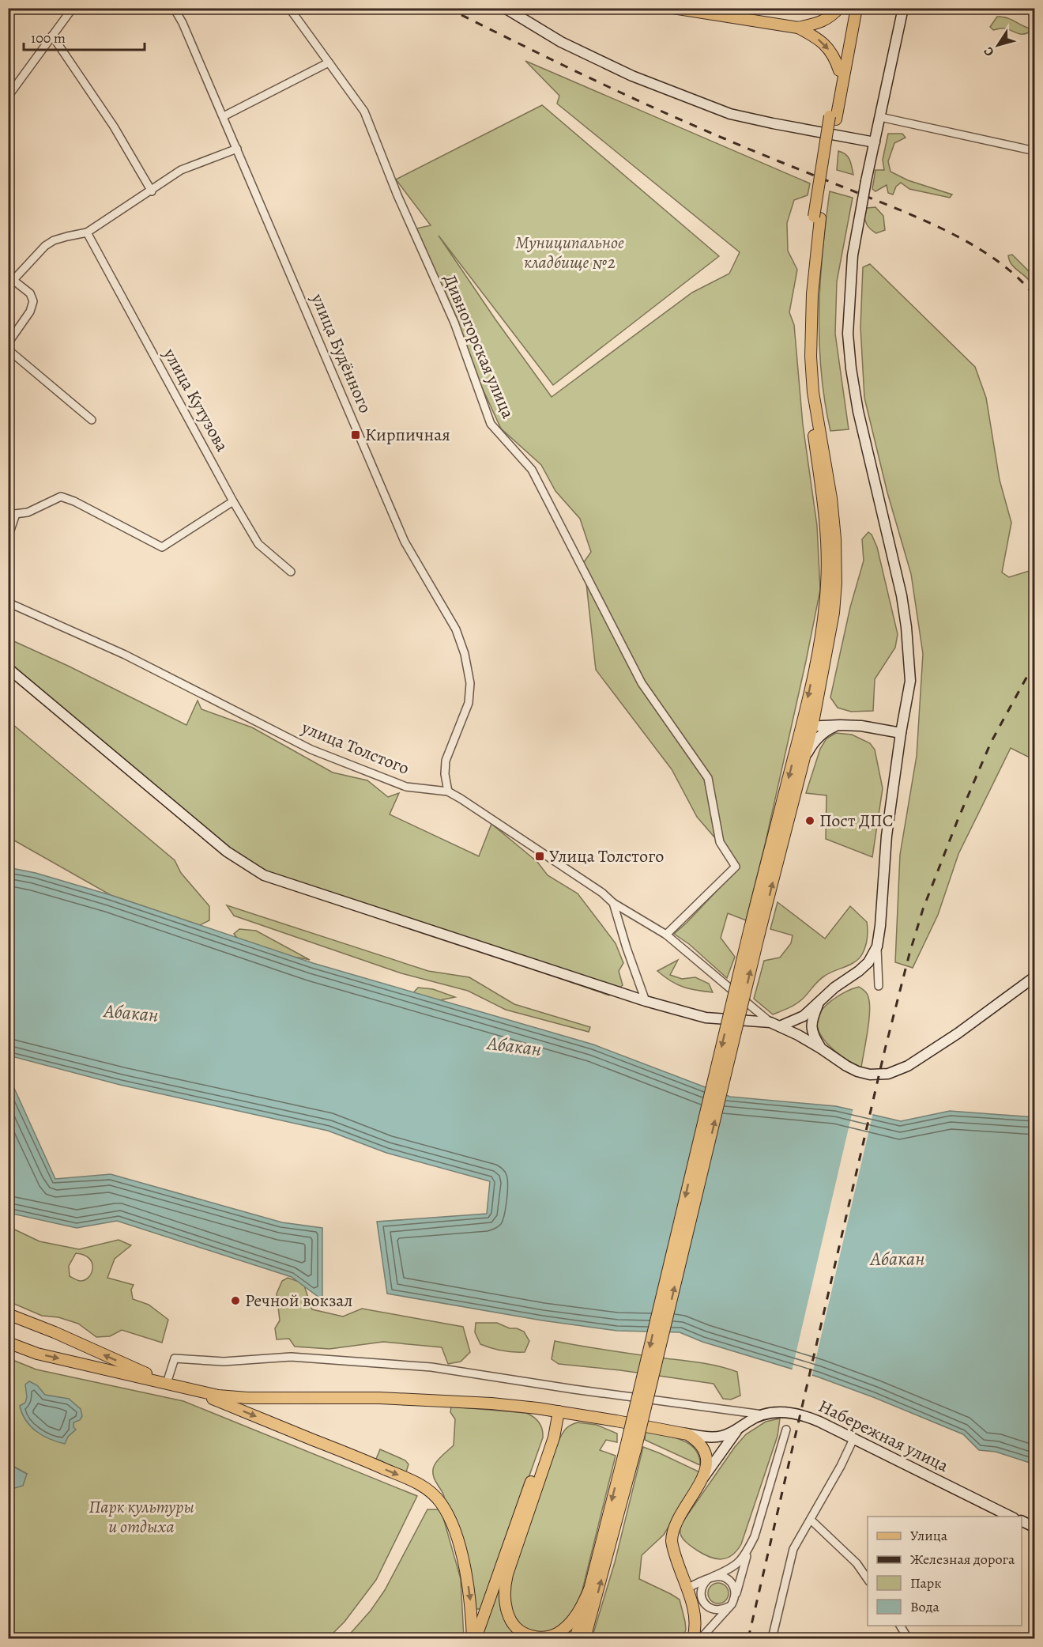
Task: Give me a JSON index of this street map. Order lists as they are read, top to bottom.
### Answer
{
  "streets": {
    "street": [
      "Дивногорская улица",
      "улица Будённого",
      "улица Кутузова",
      "улица Толстого",
      "Набережная улица"
    ]
  },
  "crossings": [
    ["Дивногорская улица", "улица Толстого"],
    ["улица Будённого", "улица Толстого"]
  ],
  "water": ["Абакан"],
  "parks": ["Муниципальное кладбище №2", "Парк культуры и отдыха"],
  "places": {
    "transit": ["Кирпичная", "Улица Толстого"],
    "other": ["Пост ДПС", "Речной вокзал"]
  },
  "legend": [
    "Улица",
    "Железная дорога",
    "Парк",
    "Вода"
  ],
  "scale_bar": "100 m",
  "north": "bottom left"
}
